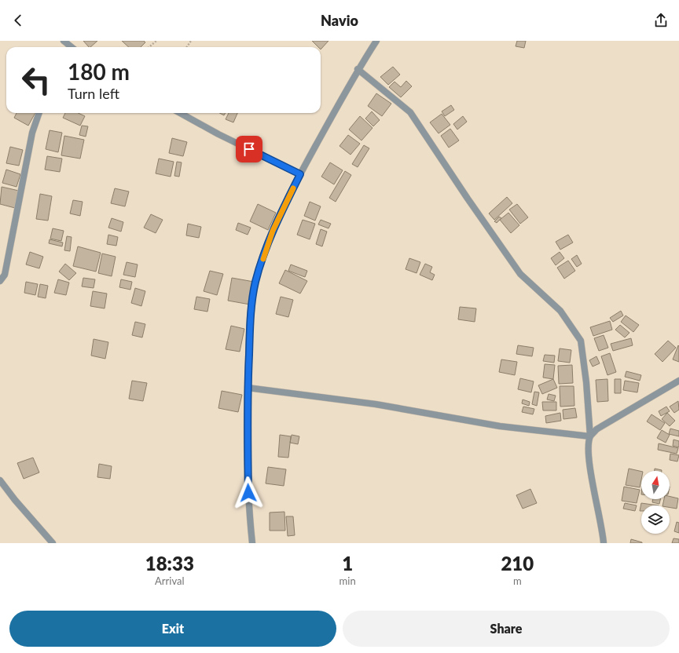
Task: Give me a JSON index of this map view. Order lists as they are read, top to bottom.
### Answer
{
  "north": "top",
  "page": {
    "header": "Navio",
    "turn": ["180 m", "Turn left"],
    "eta": [
      "18:33",
      "Arrival",
      "1",
      "min",
      "210",
      "m"
    ],
    "buttons": ["Exit", "Share"]
  }
}
